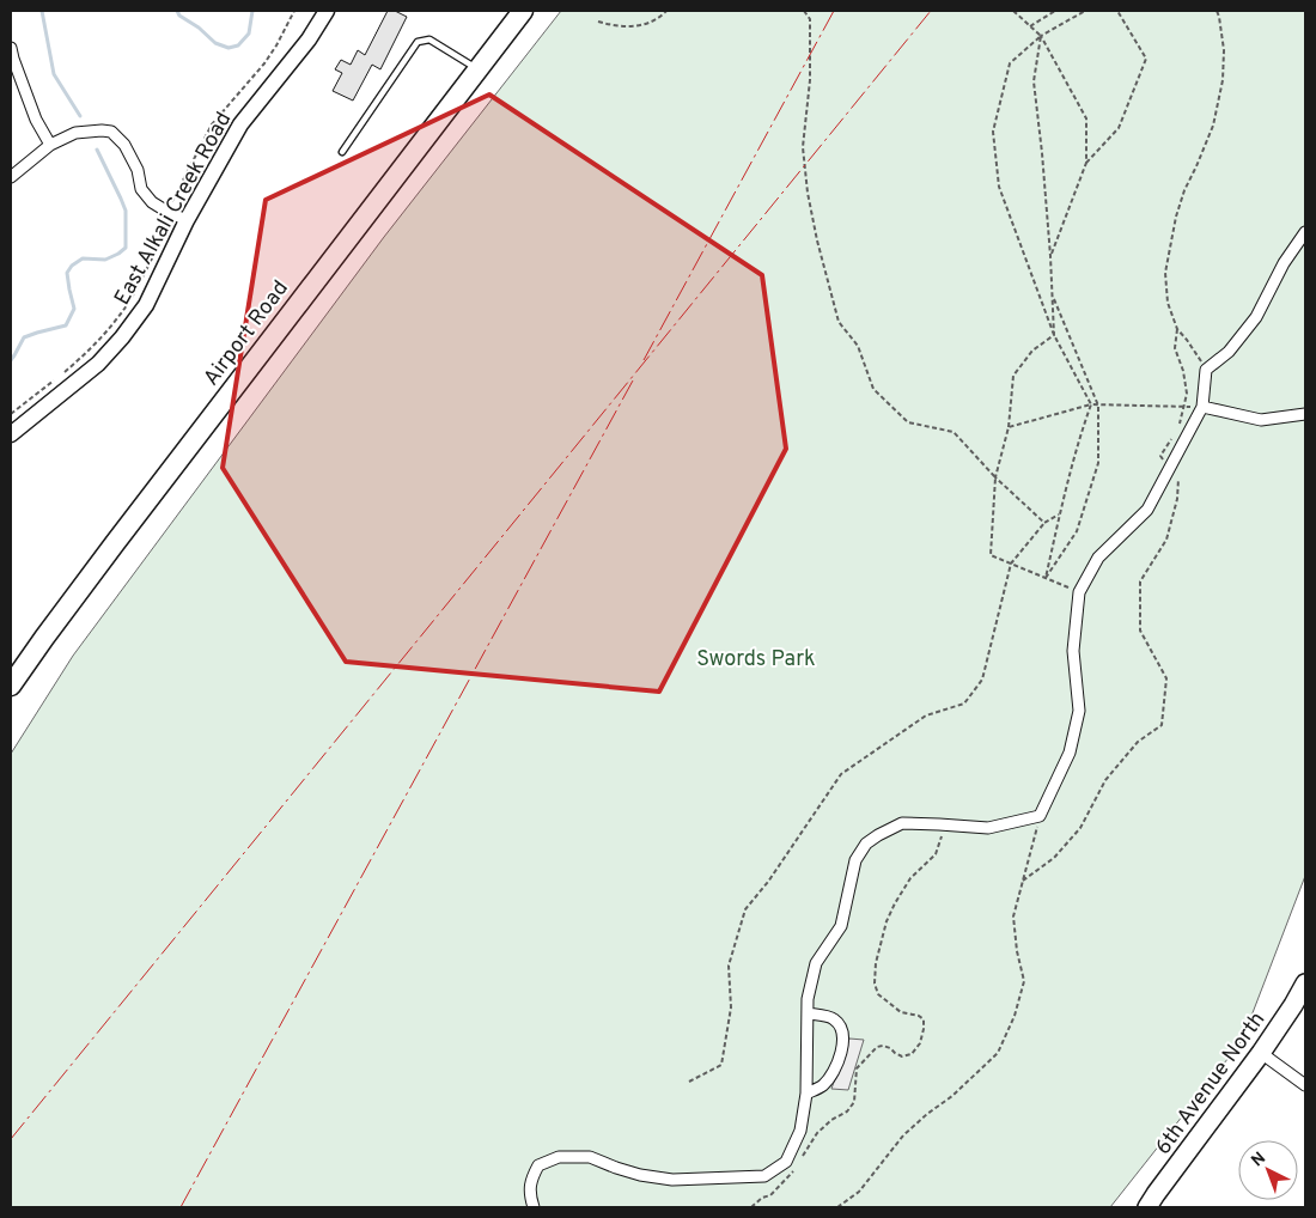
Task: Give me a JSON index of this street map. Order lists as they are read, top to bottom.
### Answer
{
  "streets": {
    "highway": ["Airport Road"],
    "main road": ["6th Avenue North"],
    "street": ["East Alkali Creek Road"]
  },
  "parks": ["Swords Park"],
  "north": "top left"
}
